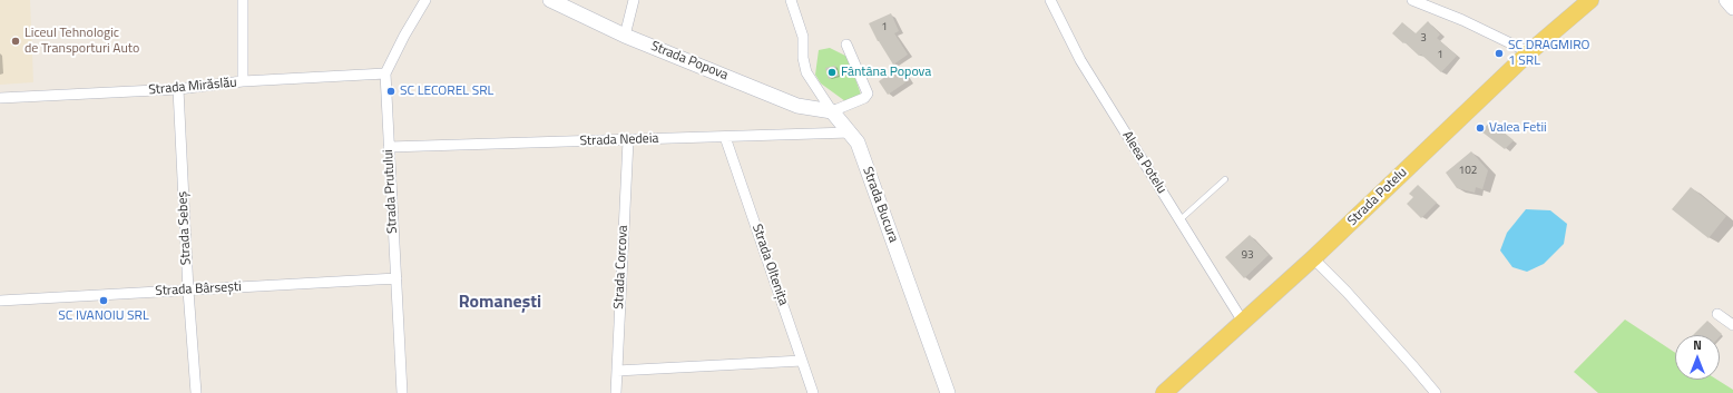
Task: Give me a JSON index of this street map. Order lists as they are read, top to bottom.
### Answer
{
  "streets": {
    "main road": ["Strada Potelu"],
    "street": [
      "Strada Popova",
      "Strada Mirăslău",
      "Strada Nedeia",
      "Aleea Potelu",
      "Strada Prutului",
      "Strada Bucura",
      "Strada Sebeș",
      "Strada Oltenița",
      "Strada Corcova",
      "Strada Bârsești"
    ]
  },
  "crossings": [
    ["Strada Popova", "Strada Bucura"],
    ["Strada Mirăslău", "Strada Prutului"],
    ["Strada Mirăslău", "Strada Sebeș"],
    ["Strada Nedeia", "Strada Prutului"],
    ["Strada Nedeia", "Strada Bucura"],
    ["Strada Nedeia", "Strada Oltenița"],
    ["Strada Nedeia", "Strada Corcova"],
    ["Aleea Potelu", "Strada Potelu"],
    ["Strada Prutului", "Strada Bârsești"],
    ["Strada Sebeș", "Strada Bârsești"]
  ],
  "districts": ["Romanești"],
  "places": [
    "Liceul Tehnologic de Transporturi Auto",
    "SC DRAGMIRO 1 SRL",
    "Fântâna Popova",
    "SC LECOREL SRL",
    "Valea Fetii",
    "SC IVANOIU SRL"
  ],
  "house_numbers": [
    "1",
    "3",
    "1",
    "102",
    "93"
  ],
  "north": "top"
}
